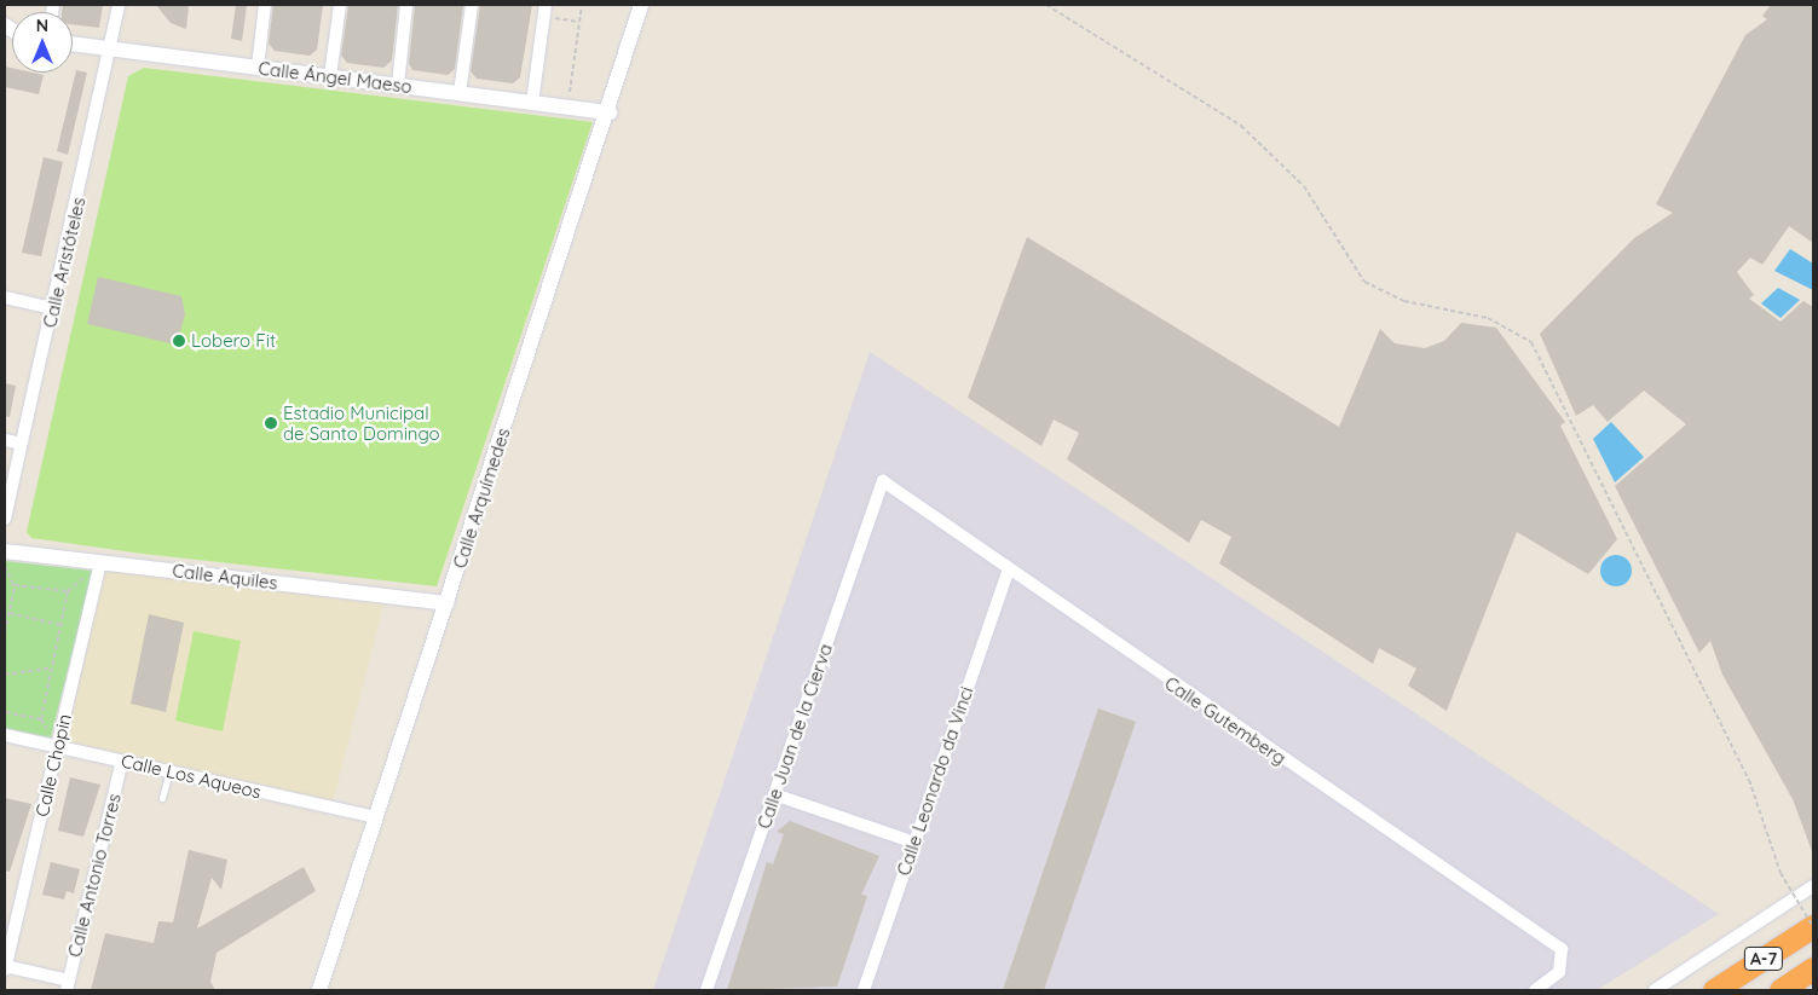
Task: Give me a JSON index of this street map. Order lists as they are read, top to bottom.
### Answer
{
  "streets": {
    "highway": ["A-7"],
    "street": [
      "Calle Ángel Maeso",
      "Calle Aristóteles",
      "Calle Arquímedes",
      "Calle Aquiles",
      "Calle Gutemberg",
      "Calle Juan de la Cierva",
      "Calle Chopin",
      "Calle Los Aqueos",
      "Calle Leonardo da Vinci",
      "Calle Antonio Torres"
    ]
  },
  "crossings": [
    ["Calle Ángel Maeso", "Calle Aristóteles"],
    ["Calle Ángel Maeso", "Calle Arquímedes"],
    ["Calle Arquímedes", "Calle Aquiles"],
    ["Calle Arquímedes", "Calle Los Aqueos"],
    ["Calle Aquiles", "Calle Chopin"],
    ["Calle Gutemberg", "Calle Juan de la Cierva"],
    ["Calle Gutemberg", "Calle Leonardo da Vinci"],
    ["Calle Chopin", "Calle Los Aqueos"],
    ["Calle Los Aqueos", "Calle Antonio Torres"]
  ],
  "places": ["Lobero Fit", "Estadio Municipal de Santo Domingo"],
  "north": "top"
}
